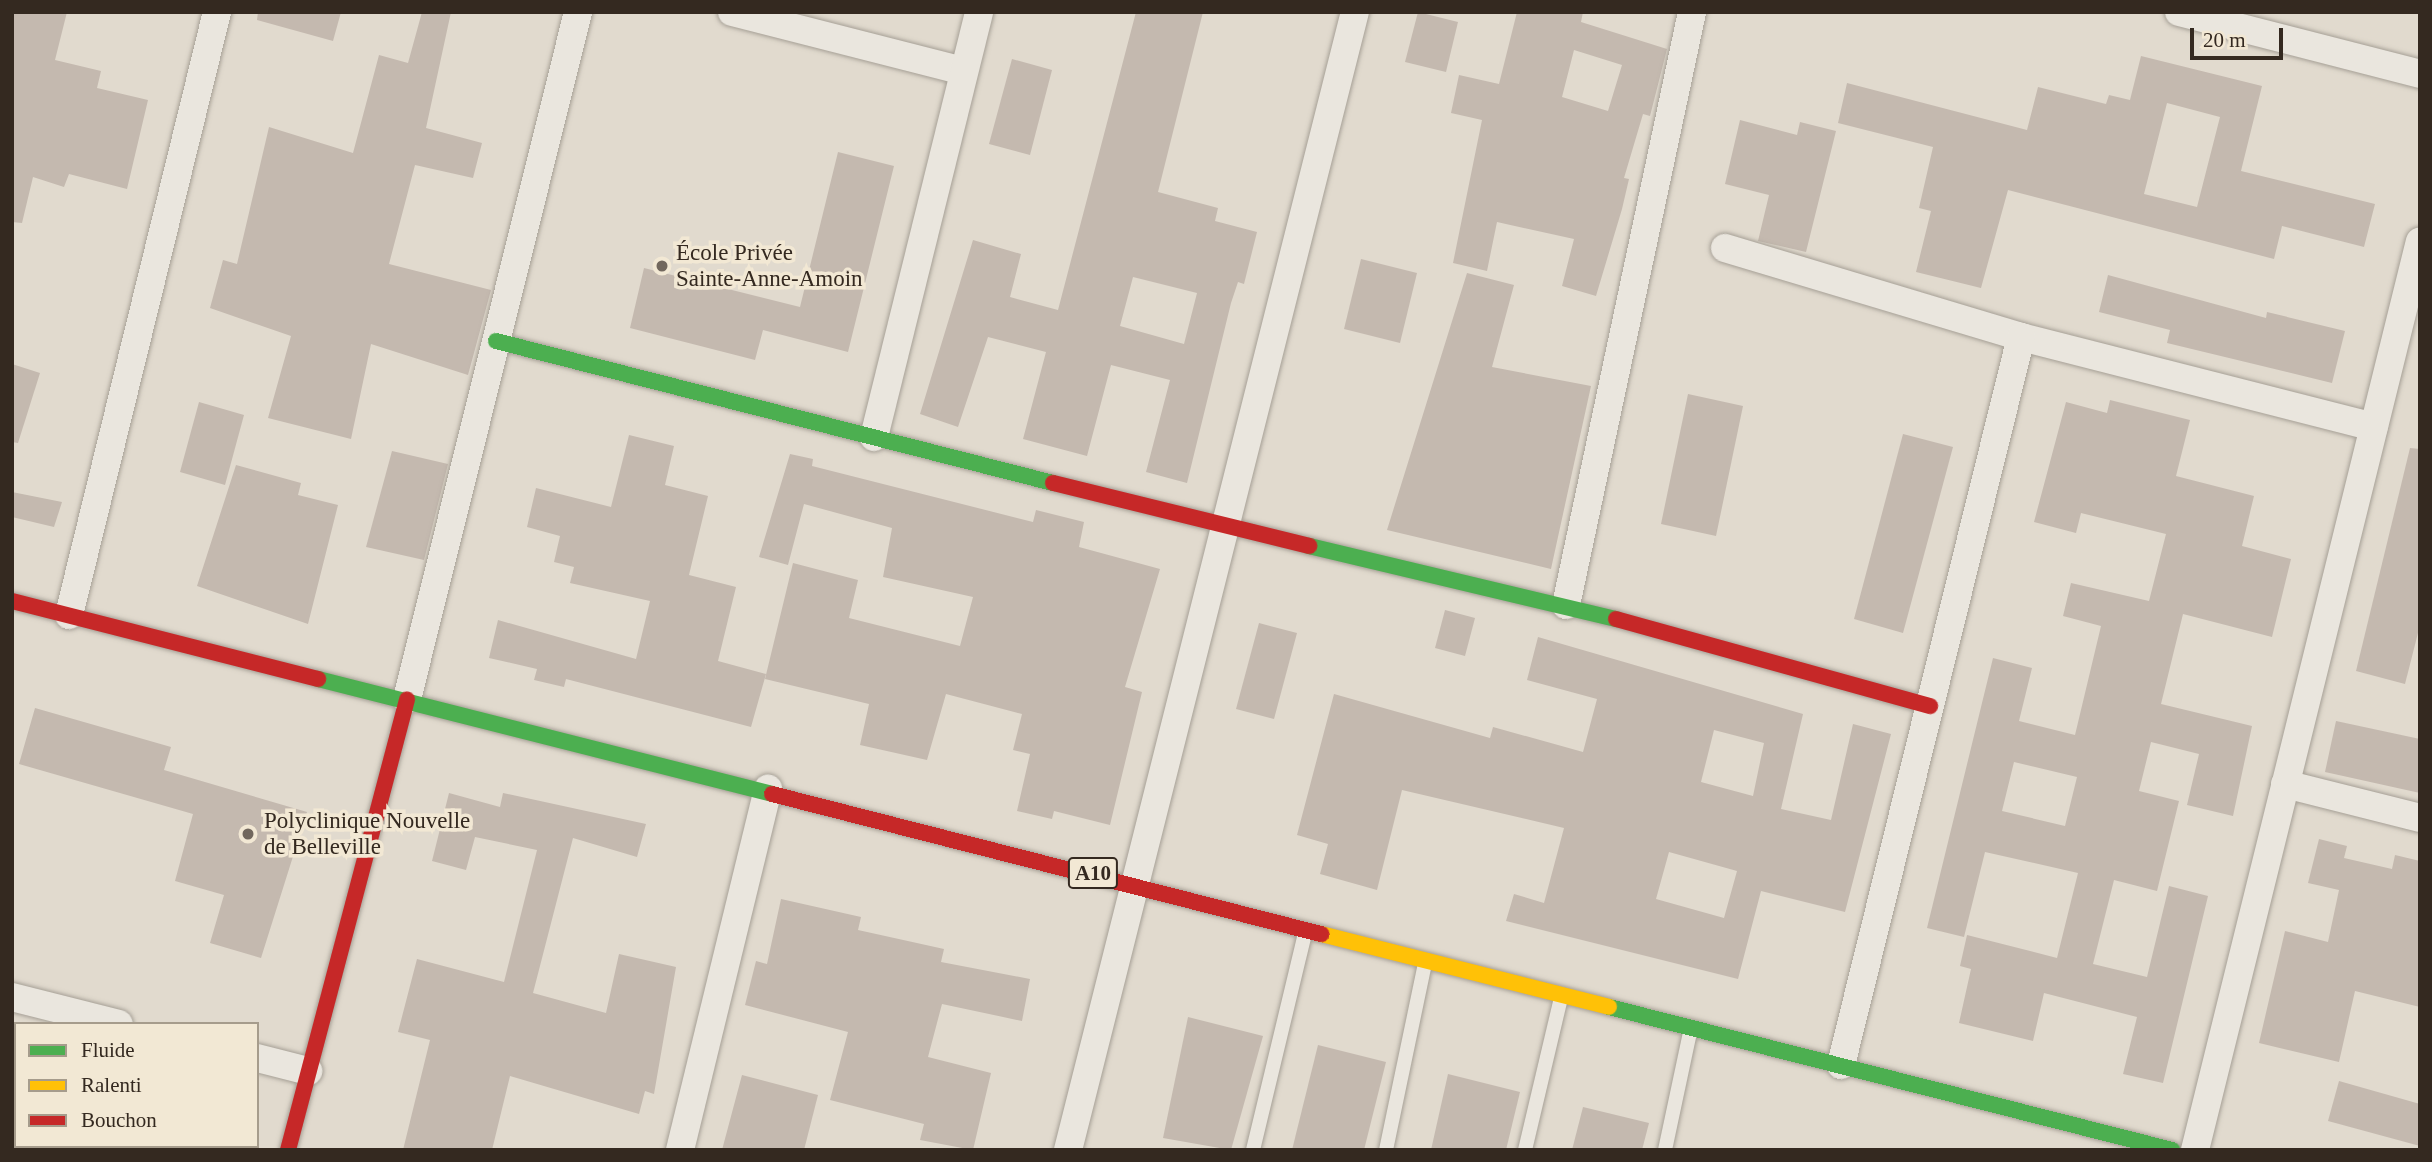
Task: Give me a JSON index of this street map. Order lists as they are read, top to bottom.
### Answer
{
  "streets": {
    "main road": ["A10"]
  },
  "places": ["École Privée Sainte-Anne-Amoin", "Polyclinique Nouvelle de Belleville"],
  "legend": ["Fluide", "Ralenti", "Bouchon"],
  "scale_bar": "20 m"
}
